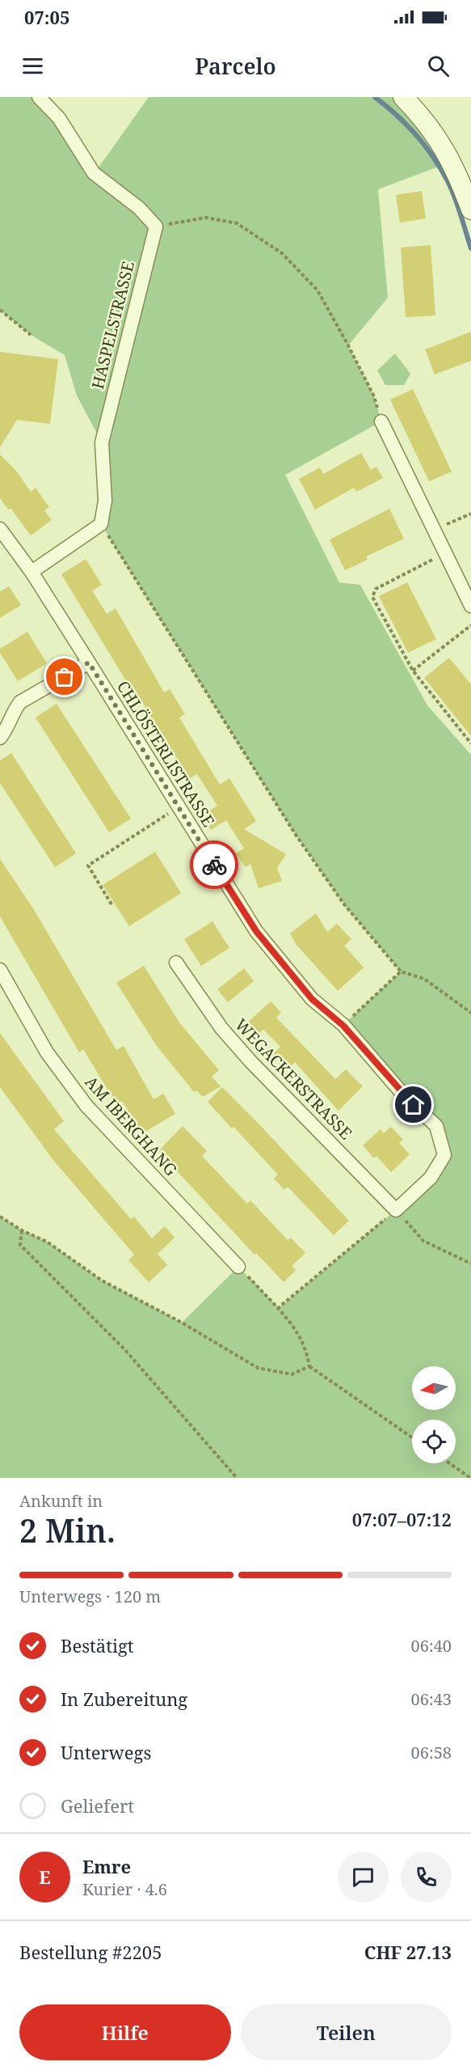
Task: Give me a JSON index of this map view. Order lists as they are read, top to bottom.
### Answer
{
  "streets": {
    "street": [
      "HASPELSTRASSE",
      "CHLÖSTERLISTRASSE",
      "WEGACKERSTRASSE",
      "AM IBERGHANG"
    ]
  },
  "crossings": [
    ["CHLÖSTERLISTRASSE", "WEGACKERSTRASSE"]
  ],
  "north": "left",
  "page": {
    "status": "07:05",
    "header": "Parcelo",
    "heading": ["2 Min.", "Ankunft in", "07:07–07:12"],
    "panel": [
      "Emre",
      "Kurier · 4.6",
      "Bestellung #2205",
      "CHF 27.13"
    ],
    "bar": "Unterwegs · 120 m",
    "list": [
      ["Bestätigt", "06:40"],
      ["In Zubereitung", "06:43"],
      ["Unterwegs", "06:58"],
      "Geliefert"
    ],
    "round": "E",
    "buttons": ["Hilfe", "Teilen"]
  }
}
